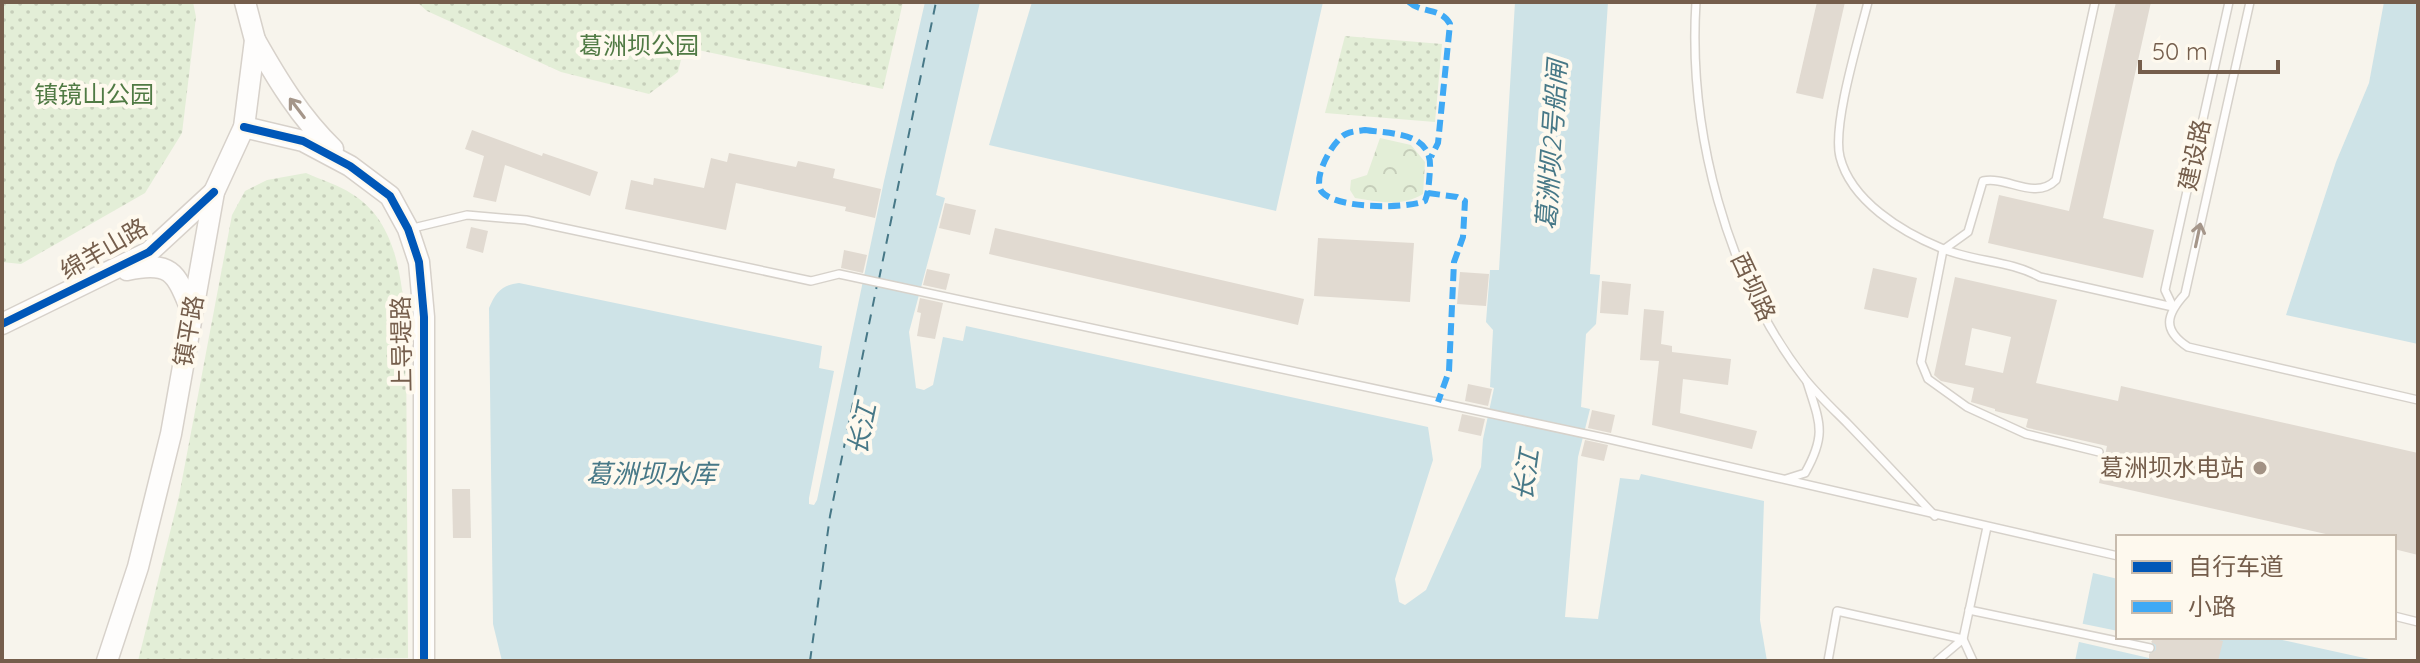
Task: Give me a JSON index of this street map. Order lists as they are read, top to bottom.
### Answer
{
  "streets": {
    "street": ["绵羊山路", "镇平路", "上导堤路"],
    "lane": ["建设路", "西坝路"]
  },
  "crossings": [
    ["绵羊山路", "镇平路"],
    ["镇平路", "上导堤路"]
  ],
  "water": ["葛洲坝2号船闸", "长江", "葛洲坝水库"],
  "parks": ["葛洲坝公园", "镇镜山公园"],
  "places": ["葛洲坝水电站"],
  "legend": ["自行车道", "小路"],
  "scale_bar": "50 m"
}
